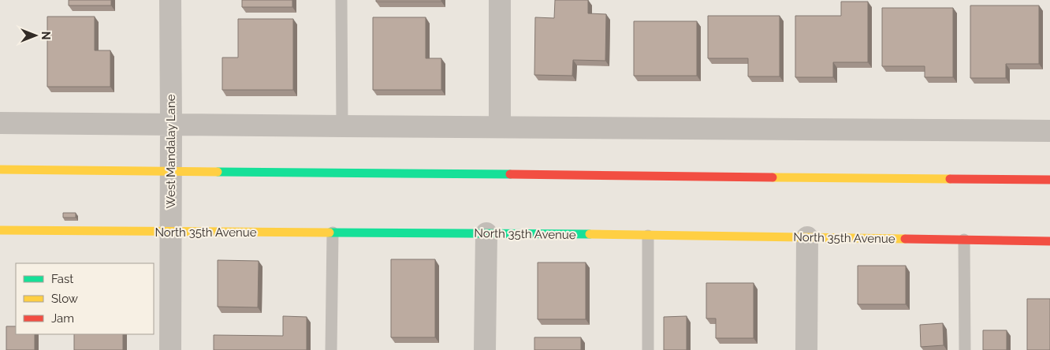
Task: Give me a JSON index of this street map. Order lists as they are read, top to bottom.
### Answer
{
  "streets": {
    "street": ["West Mandalay Lane", "North 35th Avenue"]
  },
  "crossings": [
    ["West Mandalay Lane", "North 35th Avenue"]
  ],
  "legend": ["Fast", "Slow", "Jam"],
  "north": "right"
}
